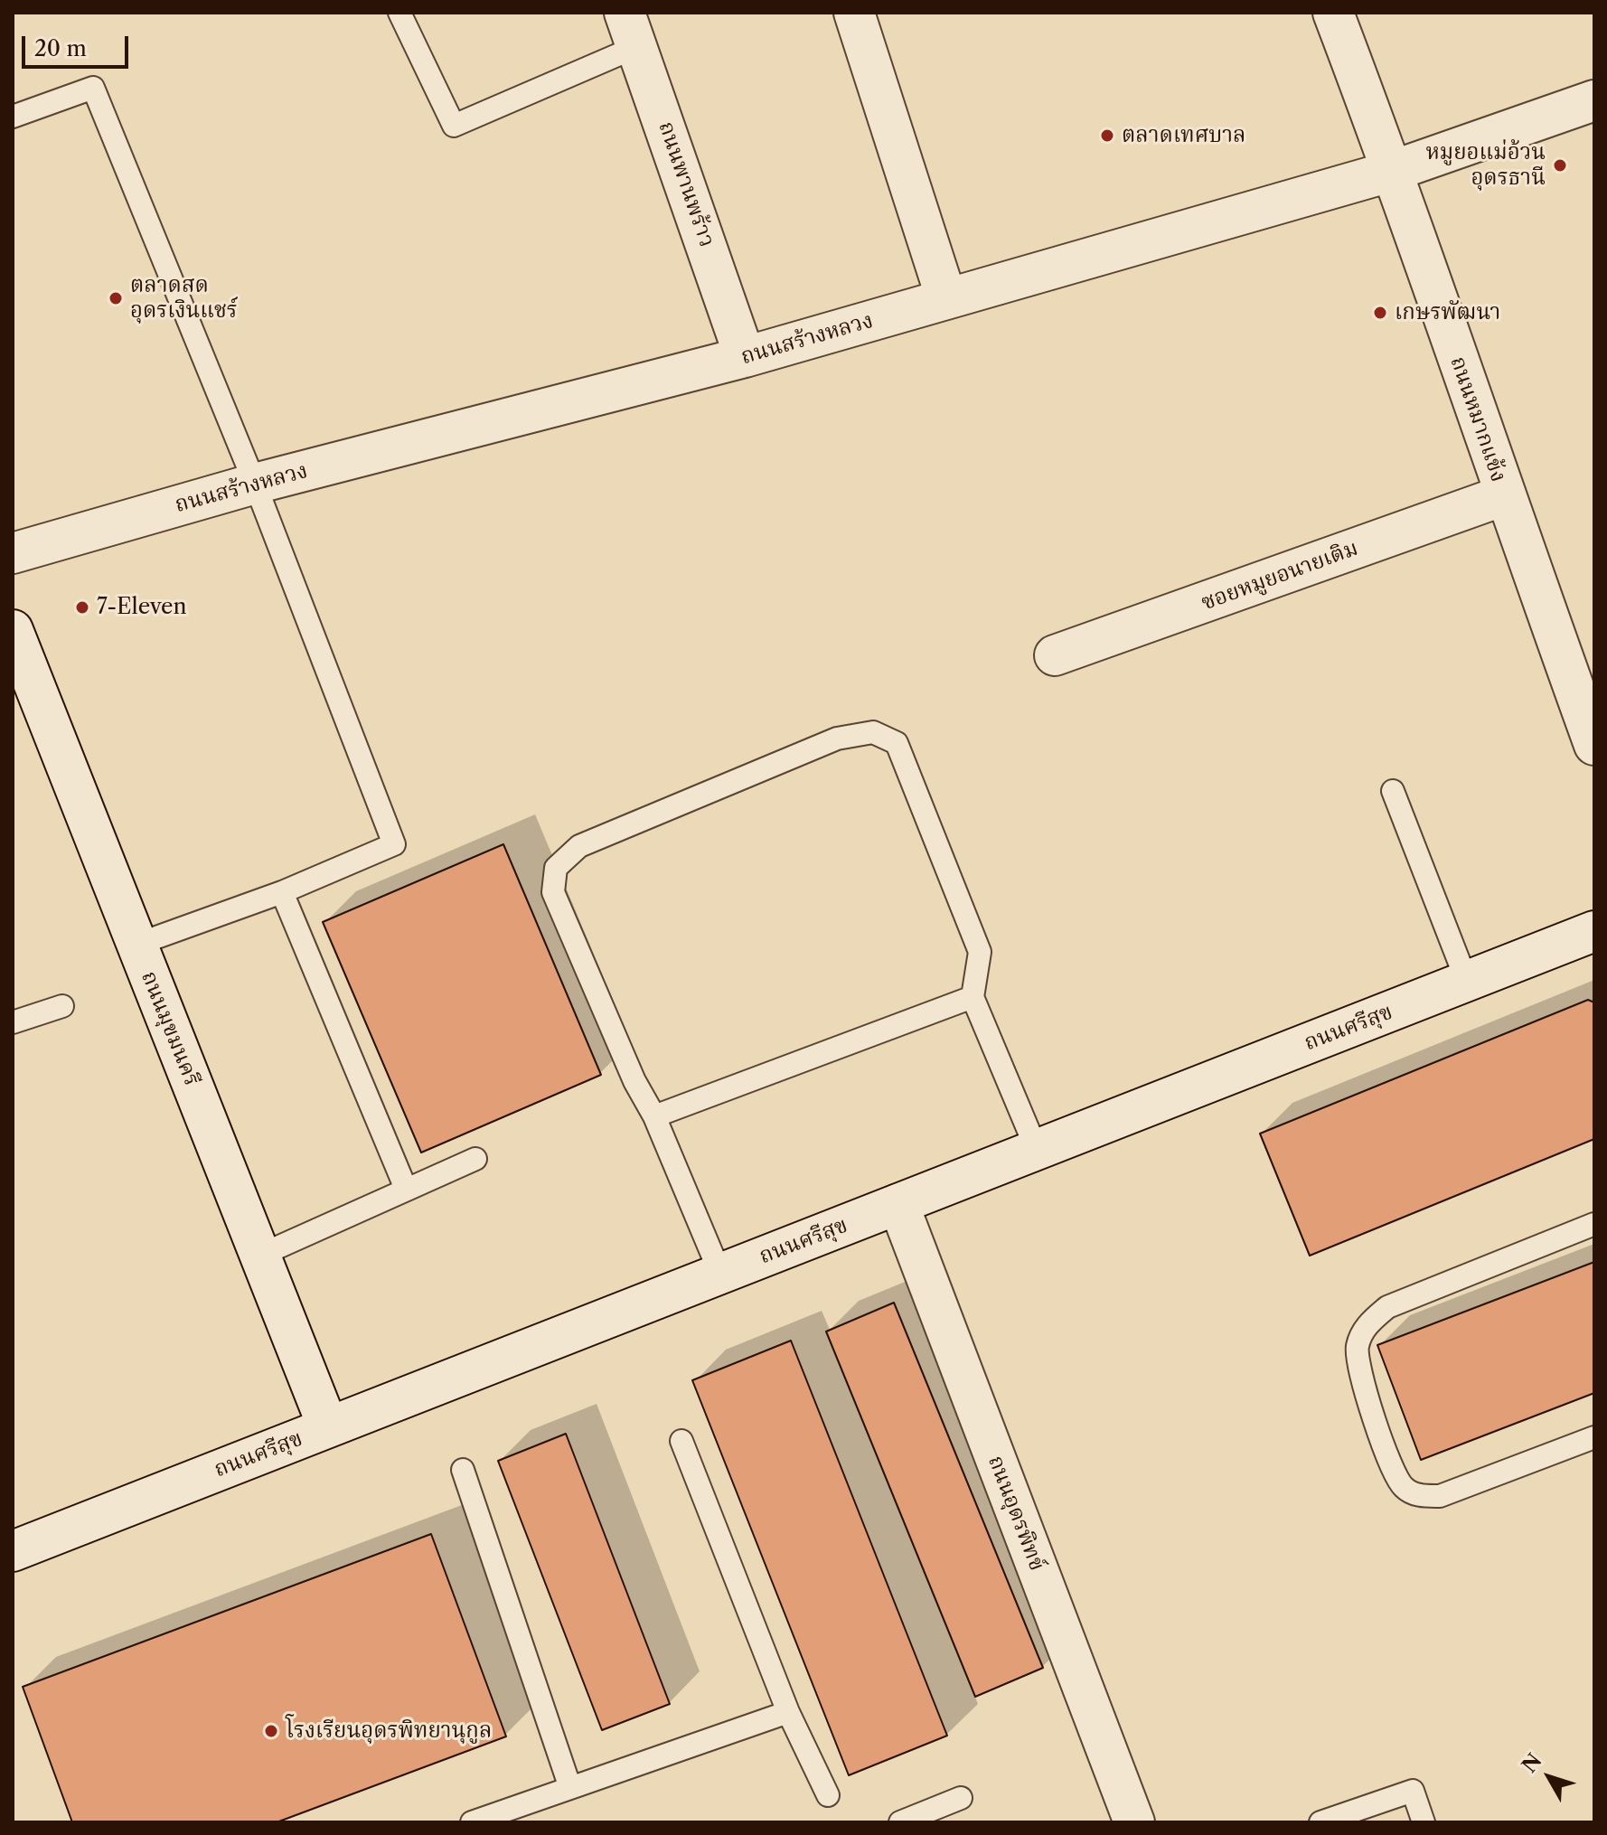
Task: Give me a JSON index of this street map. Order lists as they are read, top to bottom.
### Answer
{
  "streets": {
    "street": [
      "ถนนพานพร้าว",
      "ถนนสร้างหลวง",
      "ถนนหมากแข้ง",
      "ซอยหมูยอนายเติม",
      "ถนนศรีสุข",
      "ถนนมุขมนครี",
      "ถนนอุดรพิทข์"
    ]
  },
  "crossings": [
    ["ถนนพานพร้าว", "ถนนสร้างหลวง"],
    ["ถนนสร้างหลวง", "ถนนหมากแข้ง"],
    ["ถนนหมากแข้ง", "ซอยหมูยอนายเติม"],
    ["ถนนศรีสุข", "ถนนมุขมนครี"],
    ["ถนนศรีสุข", "ถนนอุดรพิทข์"]
  ],
  "places": [
    "ตลาดเทศบาล",
    "หมูยอแม่อ้วน อุดรธานี",
    "ตลาดสด อุดรเงินแชร์",
    "เกษรพัฒนา",
    "7-Eleven",
    "โรงเรียนอุดรพิทยานุกูล"
  ],
  "scale_bar": "20 m",
  "north": "top left"
}
